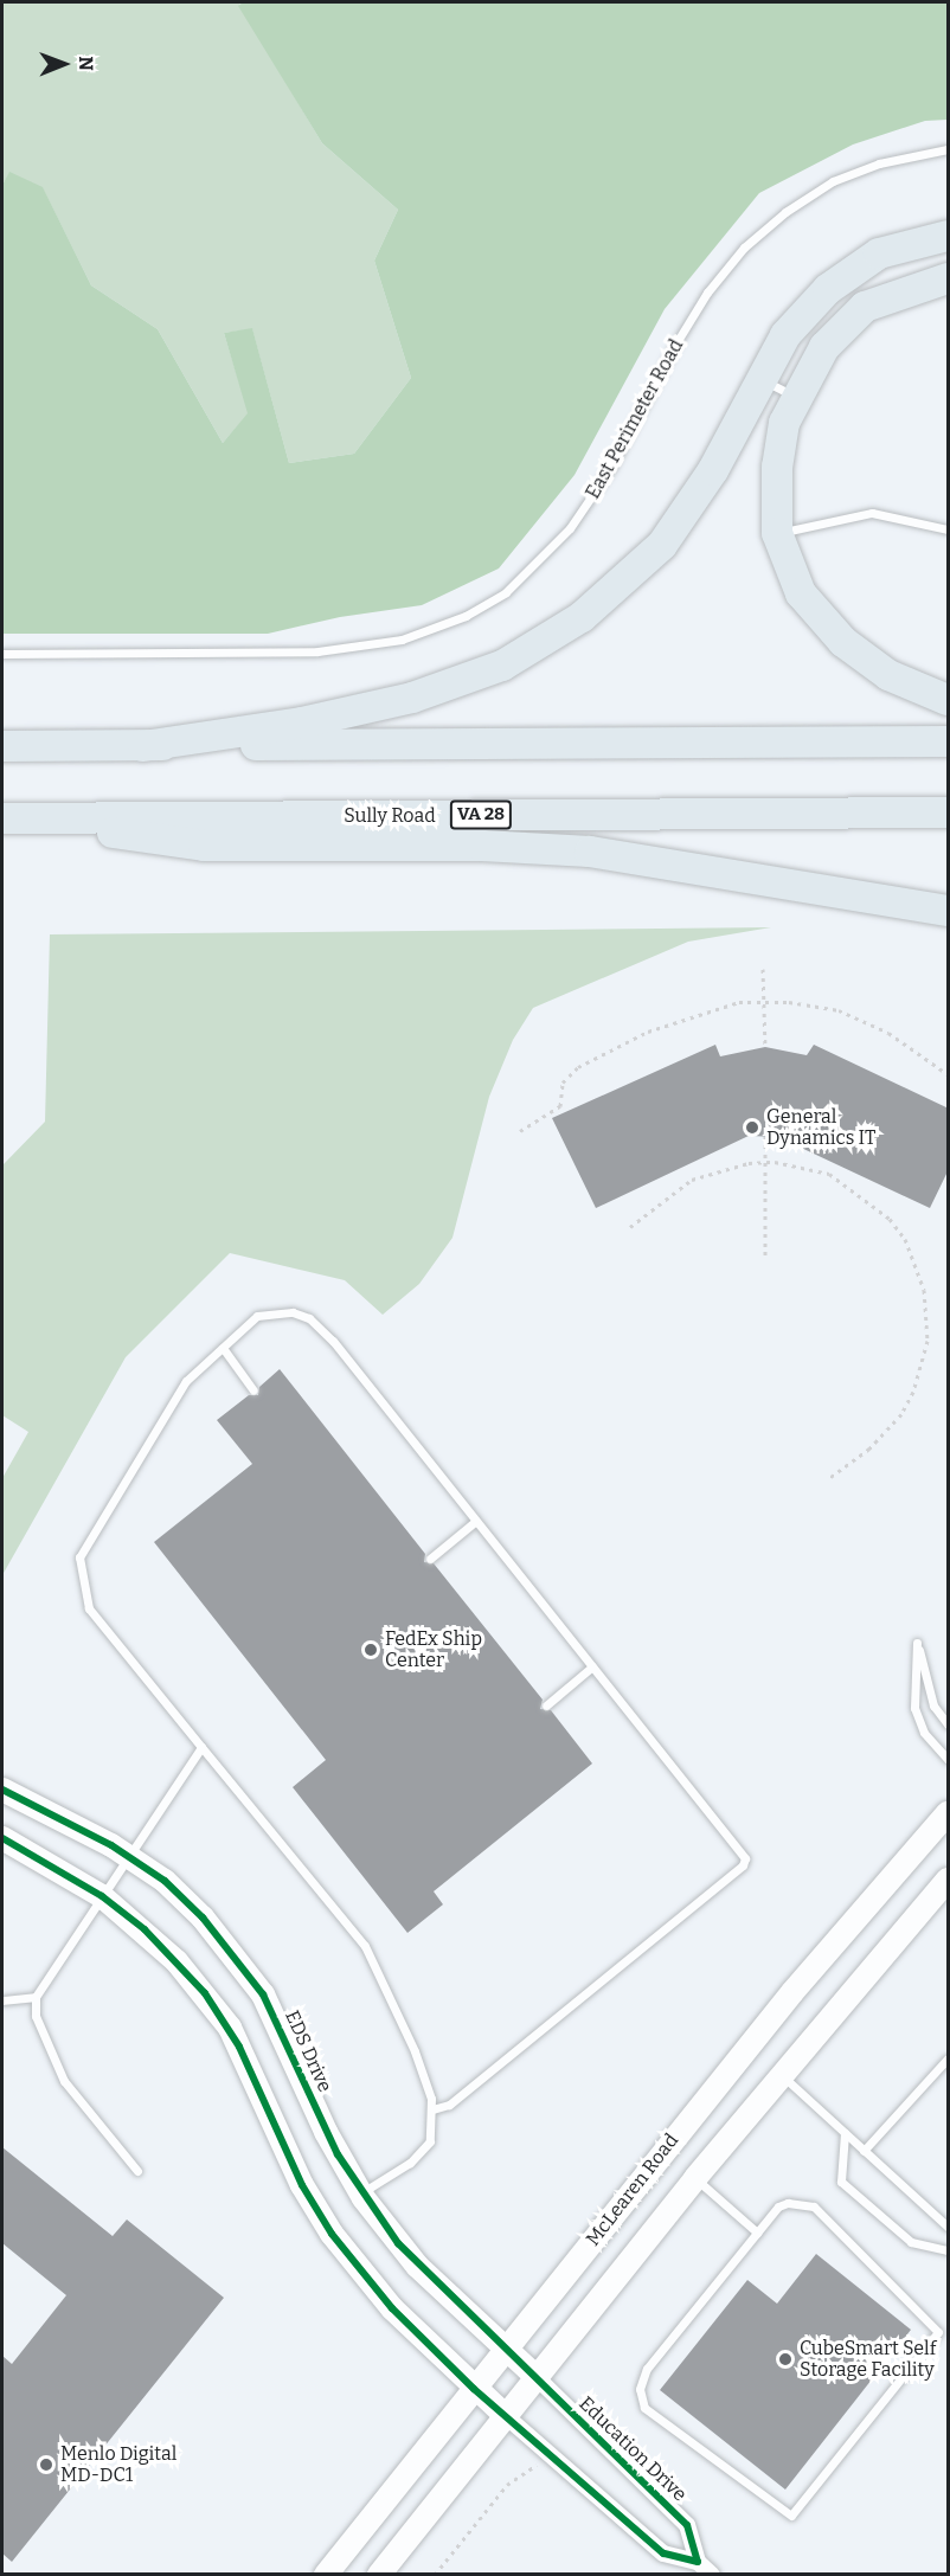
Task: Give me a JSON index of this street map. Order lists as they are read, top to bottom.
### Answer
{
  "streets": {
    "highway": ["VA 28", "Sully Road"],
    "main road": ["EDS Drive", "McLearen Road"],
    "street": ["Education Drive"],
    "lane": ["East Perimeter Road"]
  },
  "crossings": [
    ["EDS Drive", "McLearen Road"],
    ["EDS Drive", "Education Drive"]
  ],
  "places": [
    "General Dynamics IT",
    "FedEx Ship Center",
    "CubeSmart Self Storage Facility",
    "Menlo Digital MD-DC1"
  ],
  "north": "right"
}
